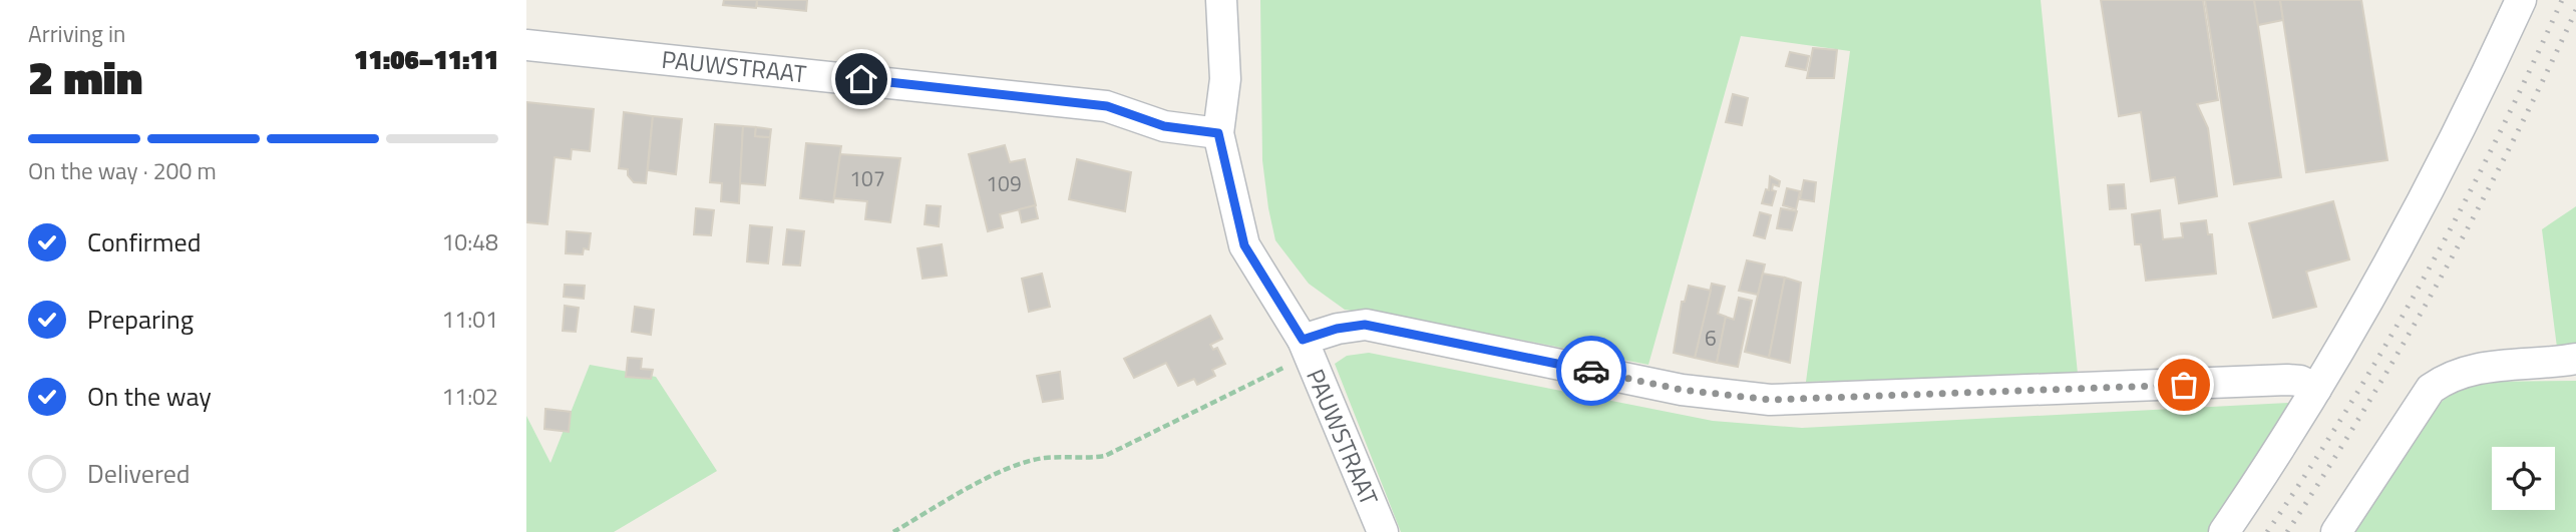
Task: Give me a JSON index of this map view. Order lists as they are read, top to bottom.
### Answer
{
  "streets": {
    "street": ["PAUWSTRAAT"]
  },
  "house_numbers": ["107", "109", "6"],
  "page": {
    "heading": ["2 min", "Arriving in", "11:06–11:11"],
    "bar": "On the way · 200 m",
    "list": [
      ["Confirmed", "10:48"],
      ["Preparing", "11:01"],
      ["On the way", "11:02"],
      "Delivered"
    ]
  }
}
